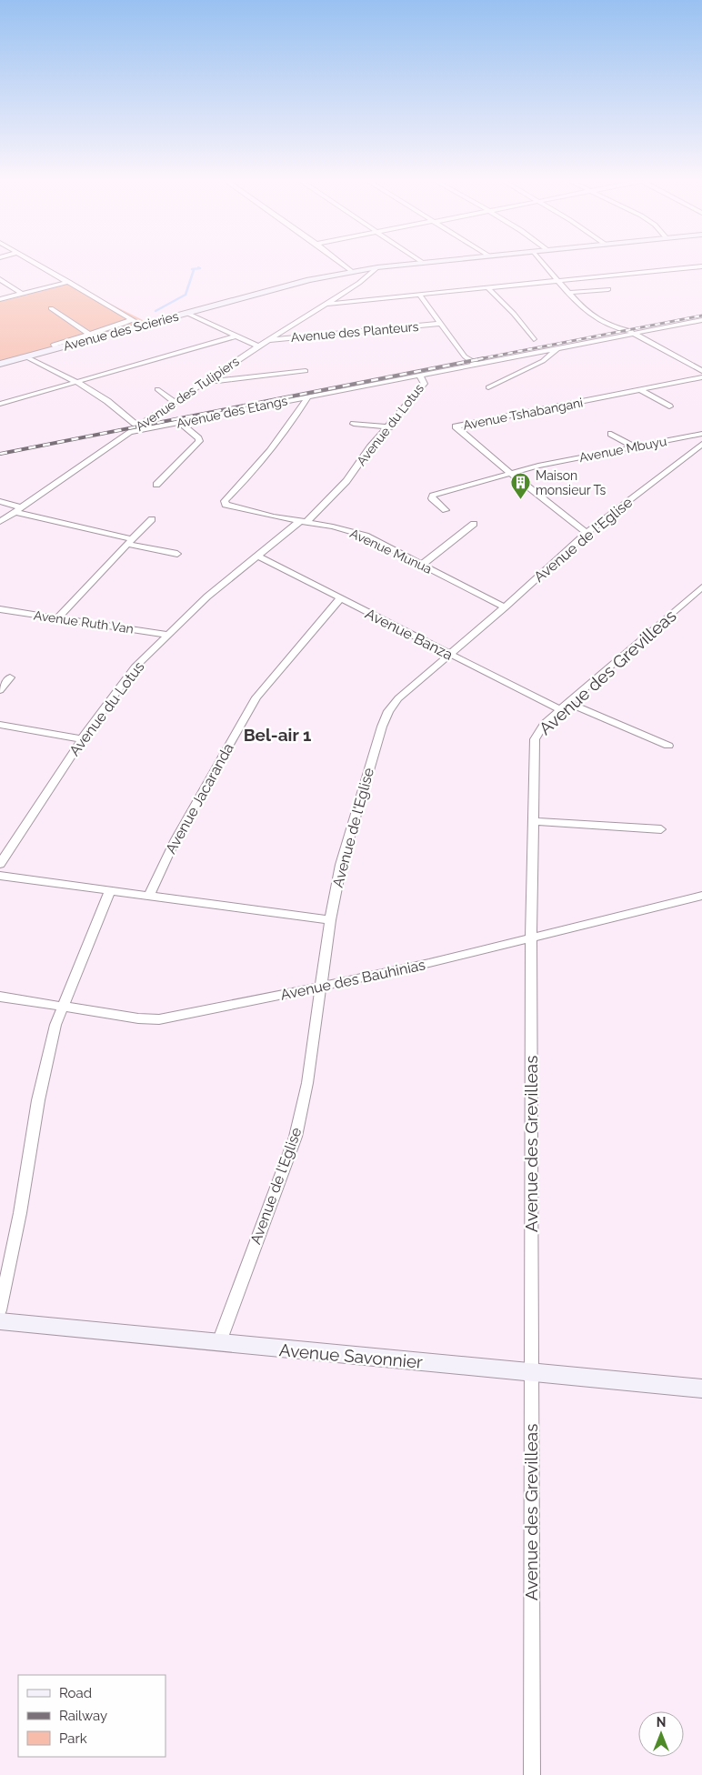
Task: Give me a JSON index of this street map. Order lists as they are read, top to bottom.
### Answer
{
  "streets": {
    "street": [
      "Avenue des Scieries",
      "Avenue des Planteurs",
      "Avenue des Tulipiers",
      "Avenue des Etangs",
      "Avenue Tshabangani",
      "Avenue du Lotus",
      "Avenue Mbuyu",
      "Avenue de l'Eglise",
      "Avenue Munua",
      "Avenue Ruth Van",
      "Avenue Banza",
      "Avenue des Grevilleas",
      "Avenue Jacaranda",
      "Avenue des Bauhinias",
      "Avenue Savonnier"
    ]
  },
  "crossings": [
    ["Avenue des Scieries", "Avenue des Tulipiers"],
    ["Avenue des Planteurs", "Avenue des Tulipiers"],
    ["Avenue des Tulipiers", "Avenue des Etangs"],
    ["Avenue des Etangs", "Avenue du Lotus"],
    ["Avenue des Etangs", "Avenue Munua"],
    ["Avenue Tshabangani", "Avenue Mbuyu"],
    ["Avenue Tshabangani", "Avenue de l'Eglise"],
    ["Avenue du Lotus", "Avenue Munua"],
    ["Avenue du Lotus", "Avenue Ruth Van"],
    ["Avenue du Lotus", "Avenue Banza"],
    ["Avenue de l'Eglise", "Avenue Munua"],
    ["Avenue de l'Eglise", "Avenue Banza"],
    ["Avenue de l'Eglise", "Avenue des Bauhinias"],
    ["Avenue de l'Eglise", "Avenue Savonnier"],
    ["Avenue Banza", "Avenue des Grevilleas"],
    ["Avenue Banza", "Avenue Jacaranda"],
    ["Avenue des Grevilleas", "Avenue des Bauhinias"],
    ["Avenue des Grevilleas", "Avenue Savonnier"]
  ],
  "districts": ["Bel-air 1"],
  "places": {
    "building": ["Maison monsieur Ts"]
  },
  "legend": ["Road", "Railway", "Park"],
  "north": "top"
}
